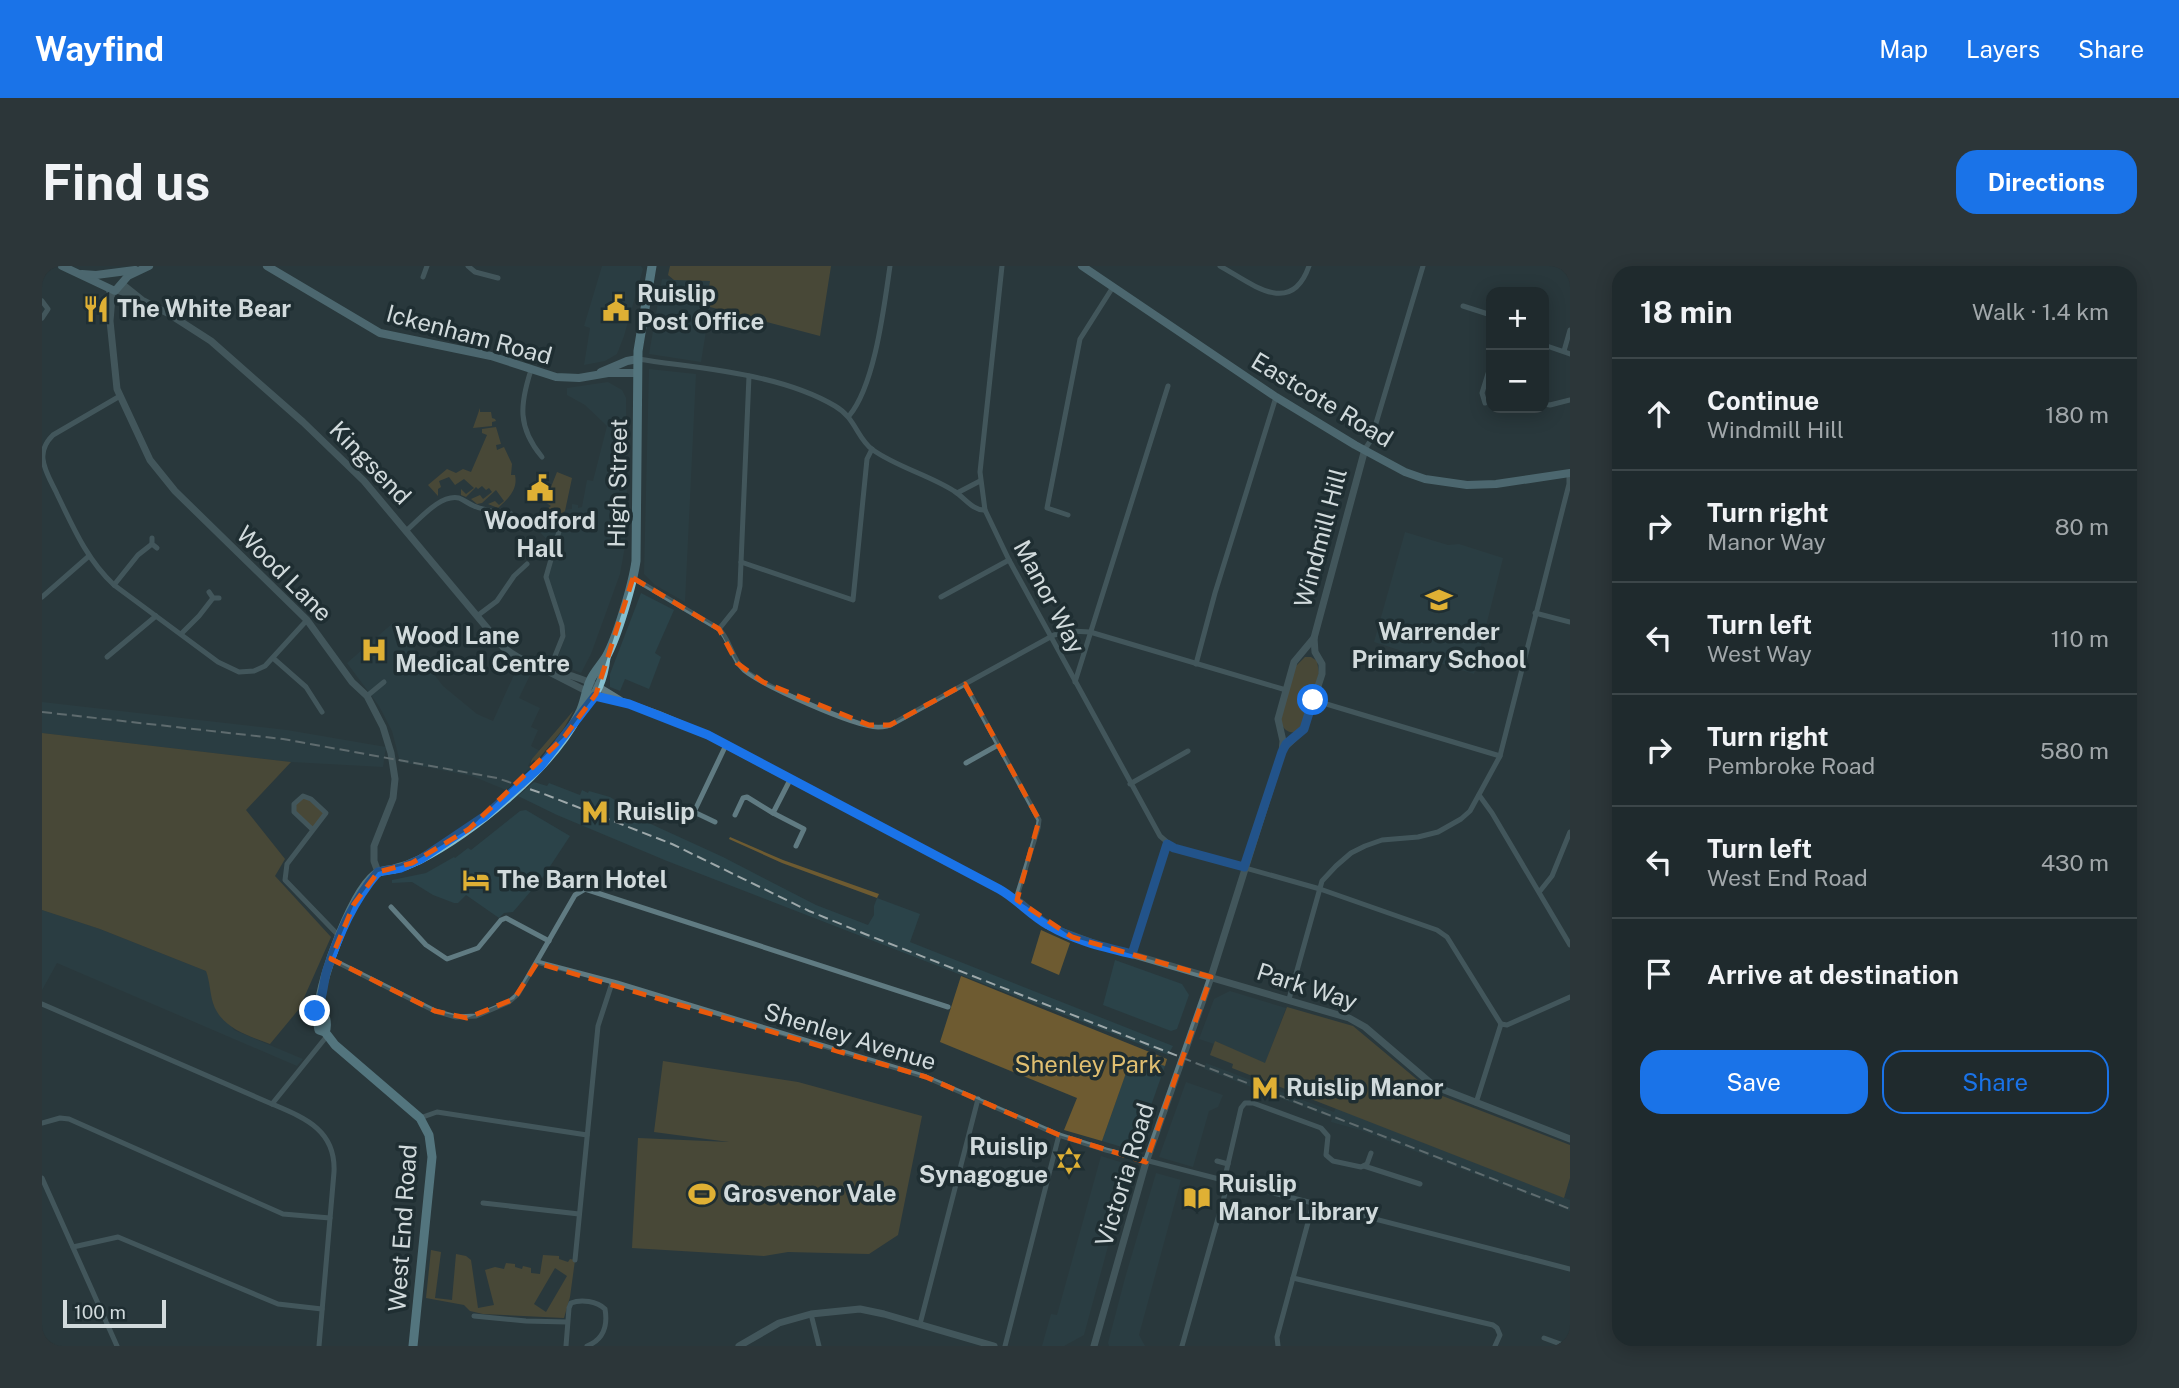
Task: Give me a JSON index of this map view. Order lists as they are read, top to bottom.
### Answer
{
  "streets": {
    "main road": [
      "Ickenham Road",
      "Eastcote Road",
      "High Street",
      "West End Road"
    ],
    "street": [
      "Kingsend",
      "Windmill Hill",
      "Wood Lane",
      "Manor Way",
      "Park Way",
      "Shenley Avenue",
      "Victoria Road"
    ]
  },
  "crossings": [
    ["Ickenham Road", "High Street"],
    ["Eastcote Road", "Windmill Hill"],
    ["Kingsend", "High Street"],
    ["Kingsend", "Wood Lane"],
    ["Kingsend", "Park Way"],
    ["Windmill Hill", "Park Way"],
    ["Windmill Hill", "Victoria Road"],
    ["Park Way", "Victoria Road"],
    ["Shenley Avenue", "Victoria Road"]
  ],
  "parks": ["Shenley Park"],
  "places": {
    "public building": ["Ruislip Post Office", "Woodford Hall"],
    "restaurant": ["The White Bear"],
    "school or university": ["Warrender Primary School"],
    "hospital": ["Wood Lane Medical Centre"],
    "metro station": ["Ruislip", "Ruislip Manor"],
    "hotel": ["The Barn Hotel"],
    "synagogue": ["Ruislip Synagogue"],
    "sports": ["Grosvenor Vale"],
    "library": ["Ruislip Manor Library"]
  },
  "scale_bar": "100 m",
  "page": {
    "header": "Wayfind",
    "nav": ["Map", "Layers", "Share"],
    "buttons": [
      "Directions",
      ["Save", "Share"]
    ],
    "title": "Find us",
    "heading": ["18 min", "Walk · 1.4 km"],
    "map_buttons": ["+", "−"],
    "list": [
      ["Continue", "Windmill Hill", "180 m"],
      ["Turn right", "Manor Way", "80 m"],
      ["Turn left", "West Way", "110 m"],
      ["Turn right", "Pembroke Road", "580 m"],
      ["Turn left", "West End Road", "430 m"],
      "Arrive at destination"
    ],
    "scale": "100 m"
  }
}
